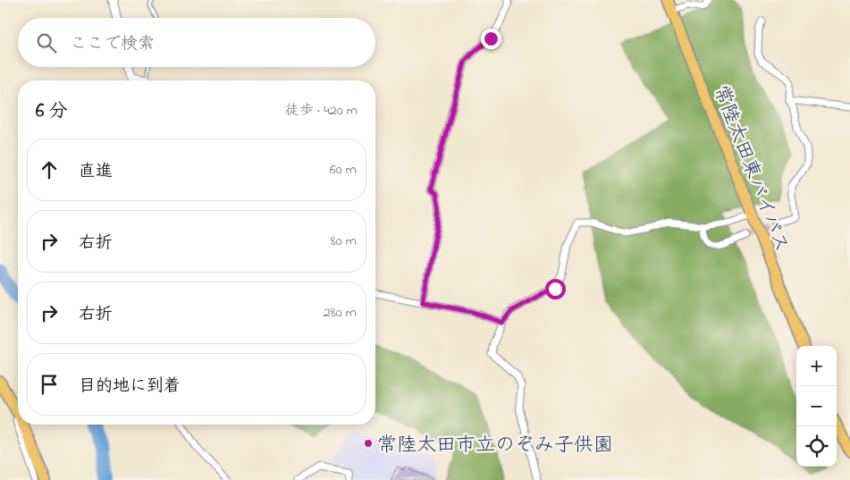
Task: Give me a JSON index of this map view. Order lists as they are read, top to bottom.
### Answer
{
  "streets": {
    "main road": ["常陸太田東バイパス"]
  },
  "places": ["常陸太田市立のぞみ子供園"],
  "page": {
    "search": "ここで検索",
    "heading": ["6 分", "徒歩 · 420 m"],
    "list": [
      ["直進", "60 m"],
      ["右折", "80 m"],
      ["右折", "280 m"],
      "目的地に到着"
    ],
    "map_buttons": ["+", "−"]
  }
}
